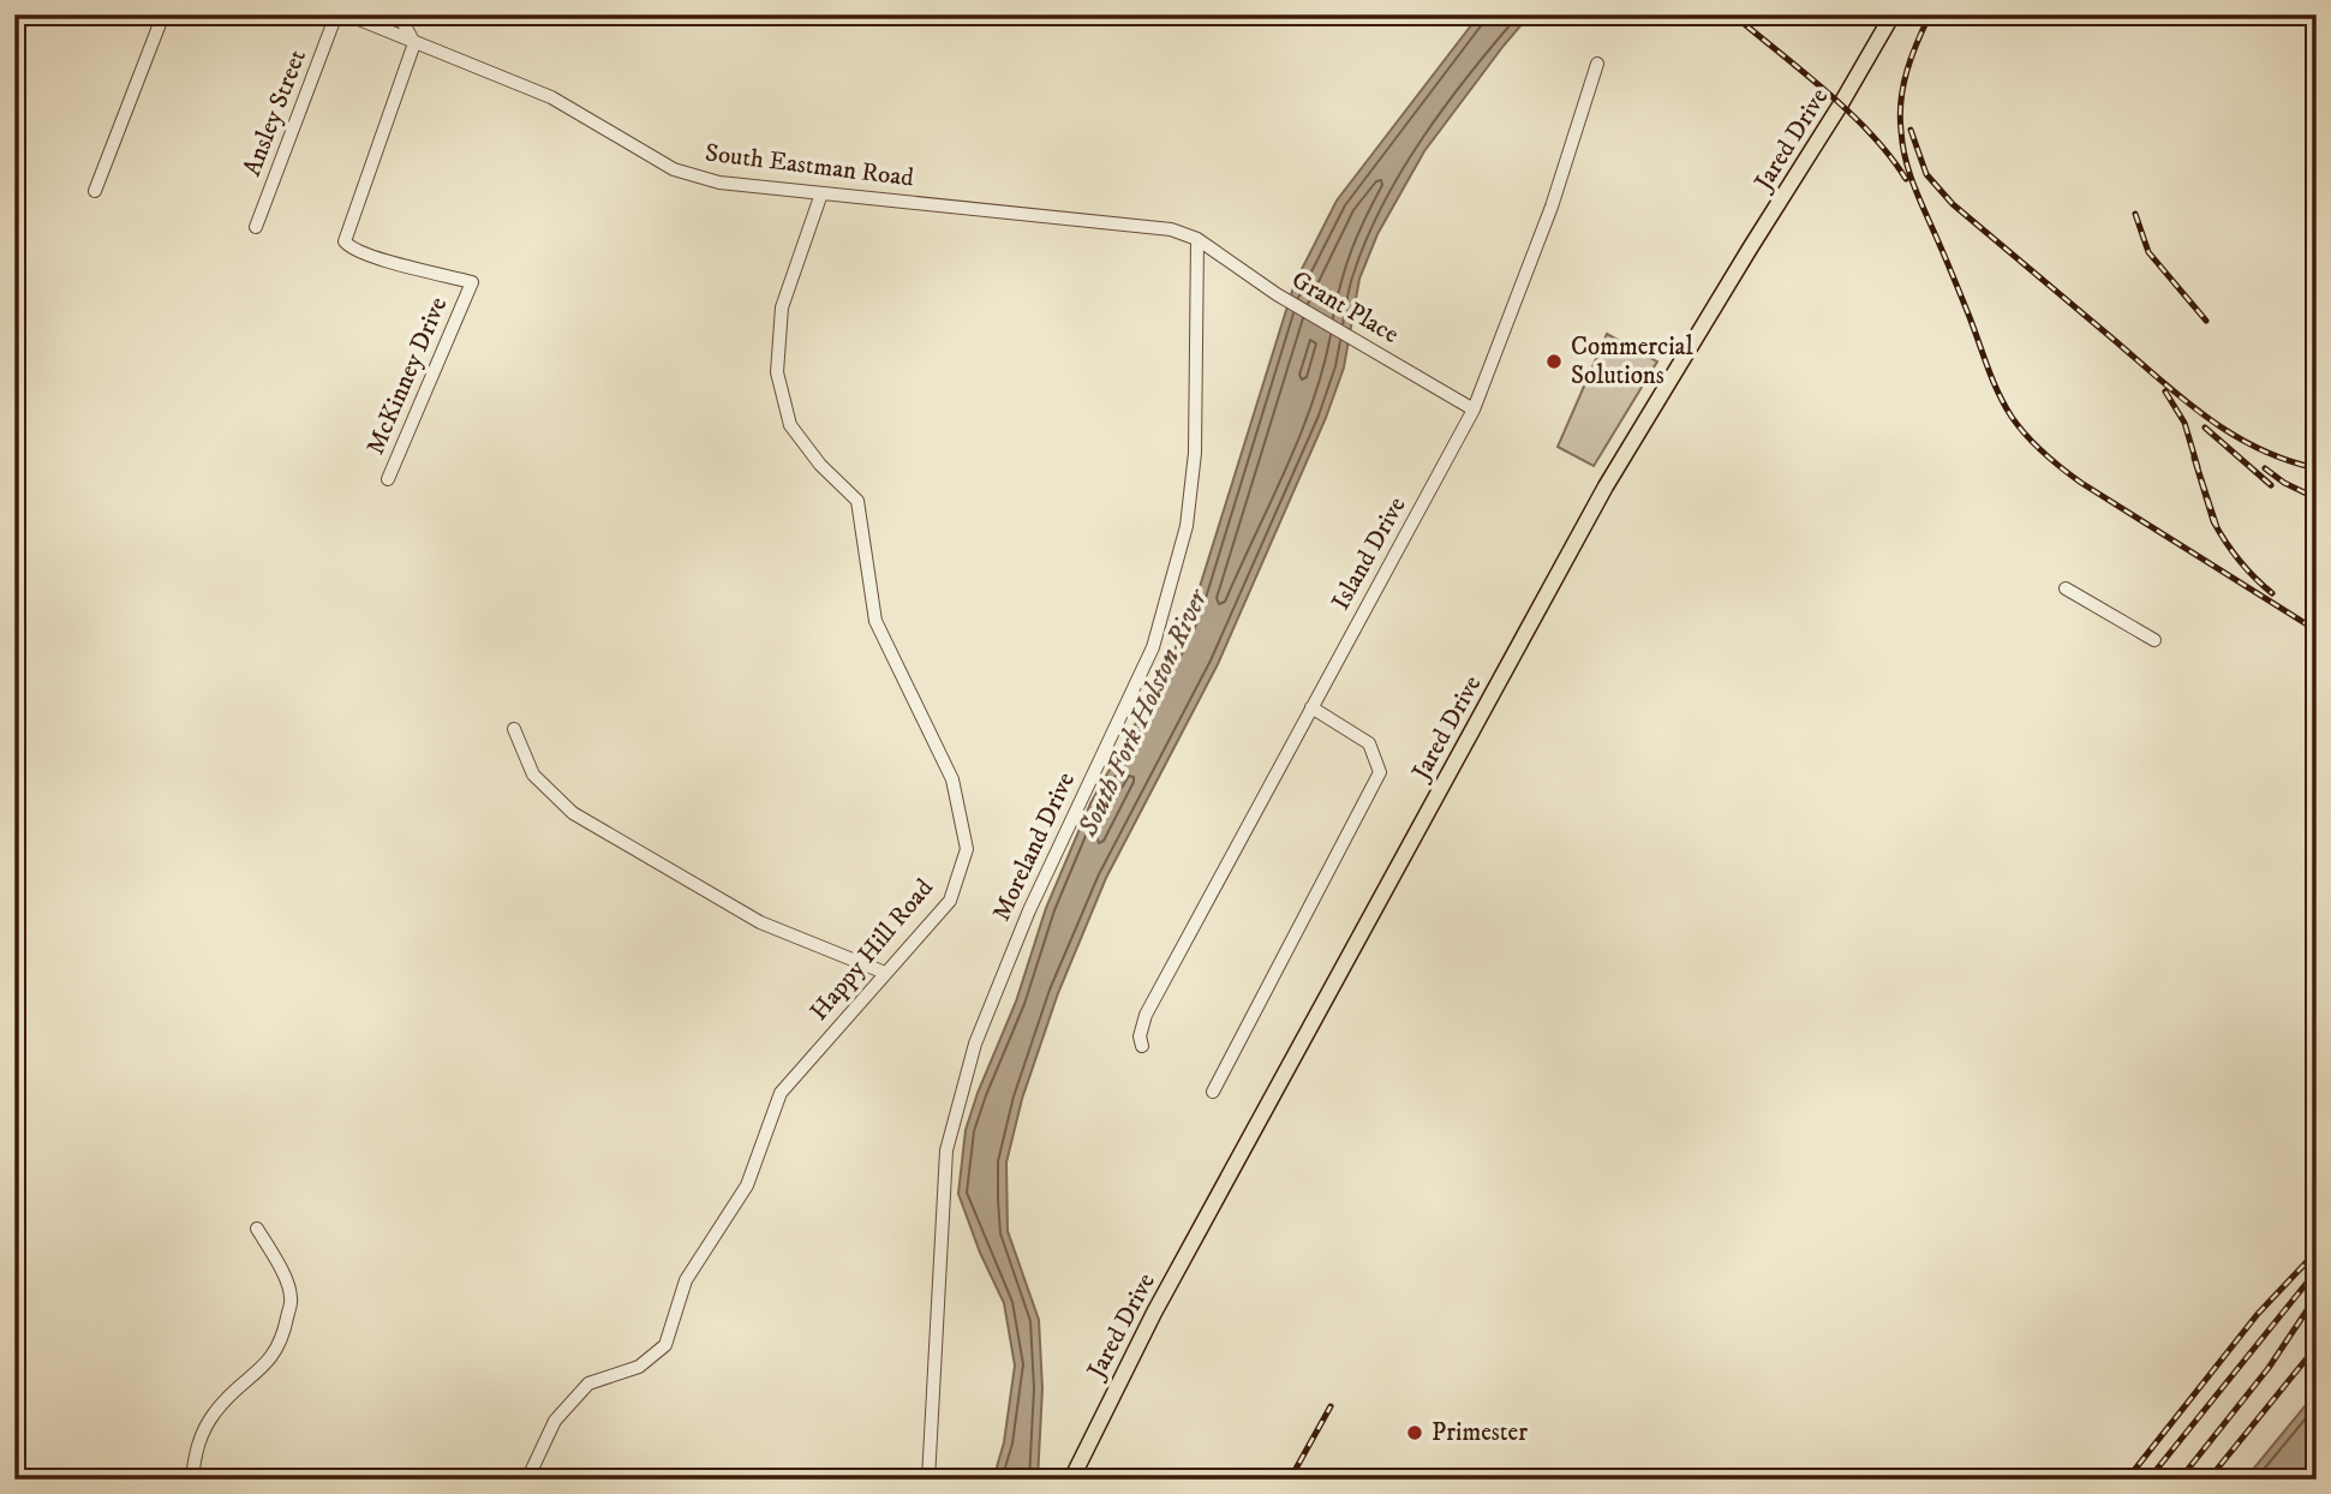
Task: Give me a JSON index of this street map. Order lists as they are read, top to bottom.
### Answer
{
  "streets": {
    "main road": ["Jared Drive"],
    "street": [
      "Ansley Street",
      "South Eastman Road",
      "Grant Place",
      "McKinney Drive",
      "Island Drive",
      "Moreland Drive",
      "Happy Hill Road"
    ]
  },
  "crossings": [
    ["South Eastman Road", "Grant Place"],
    ["South Eastman Road", "McKinney Drive"],
    ["South Eastman Road", "Moreland Drive"],
    ["South Eastman Road", "Happy Hill Road"],
    ["Grant Place", "Island Drive"],
    ["Grant Place", "Moreland Drive"]
  ],
  "water": ["South Fork Holston River"],
  "places": ["Commercial Solutions", "Primester"]
}
